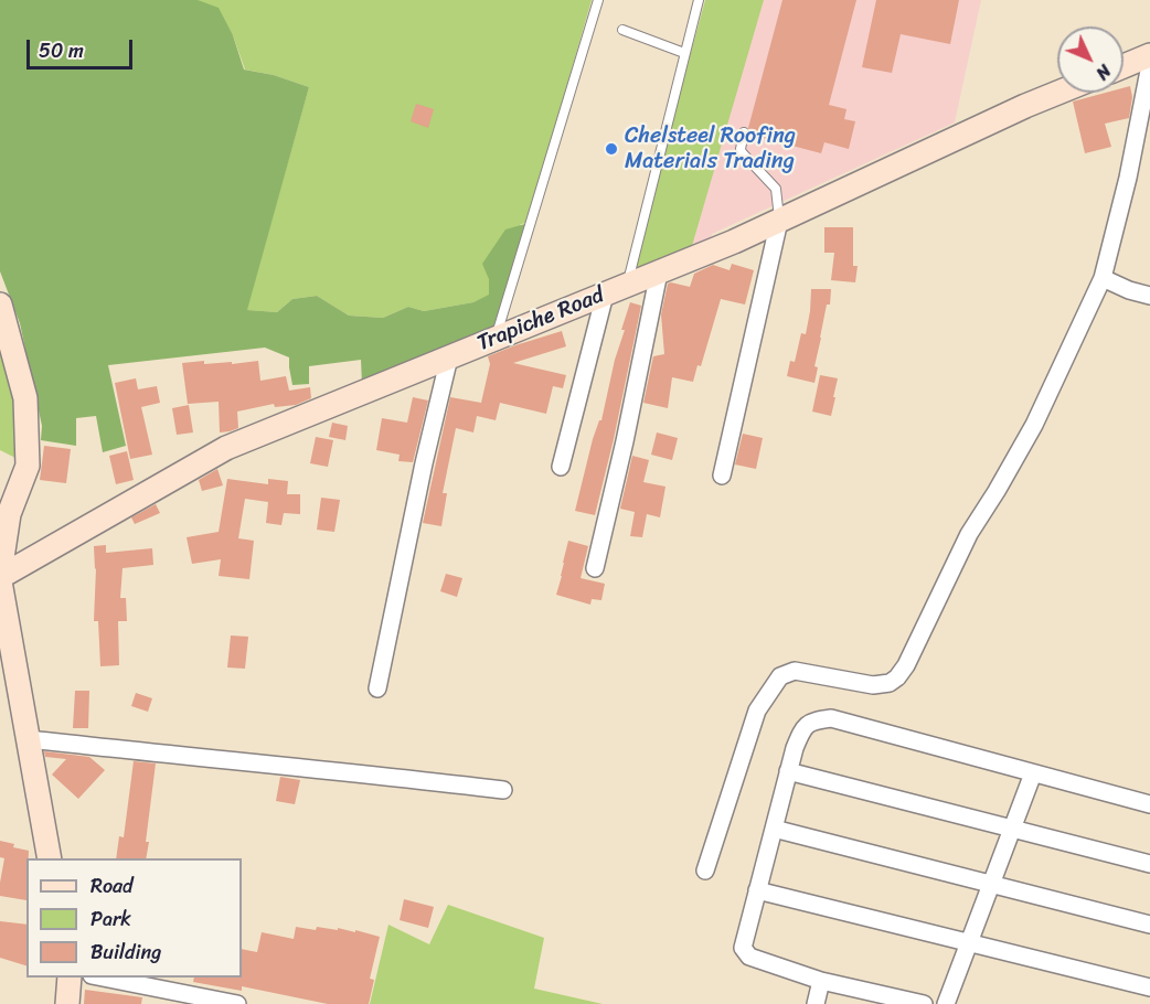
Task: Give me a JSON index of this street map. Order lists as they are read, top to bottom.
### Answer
{
  "streets": {
    "street": ["Trapiche Road"]
  },
  "places": ["Chelsteel Roofing Materials Trading"],
  "legend": ["Road", "Park", "Building"],
  "scale_bar": "50 m",
  "north": "bottom right"
}
